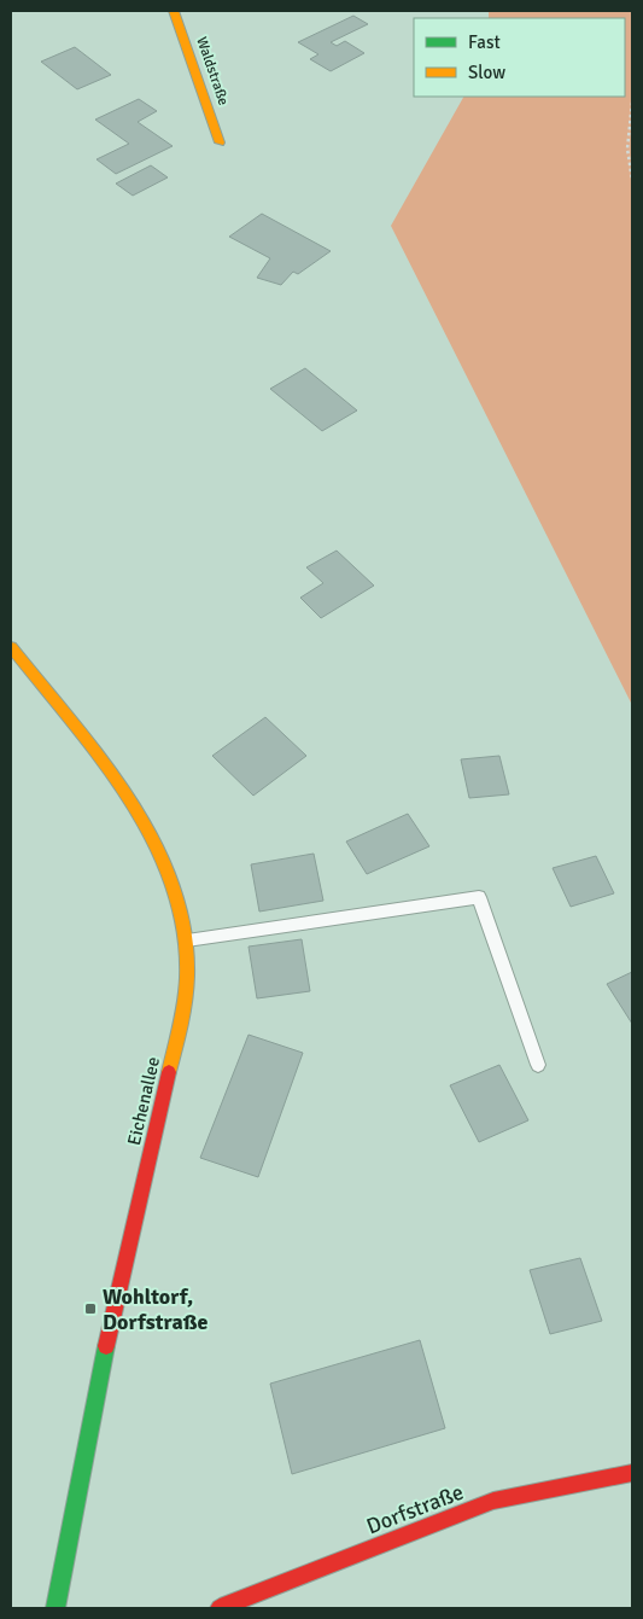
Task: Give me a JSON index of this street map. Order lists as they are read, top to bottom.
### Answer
{
  "streets": {
    "street": ["Waldstraße", "Eichenallee", "Dorfstraße"]
  },
  "places": {
    "transit": ["Wohltorf, Dorfstraße"]
  },
  "legend": ["Fast", "Slow"]
}
